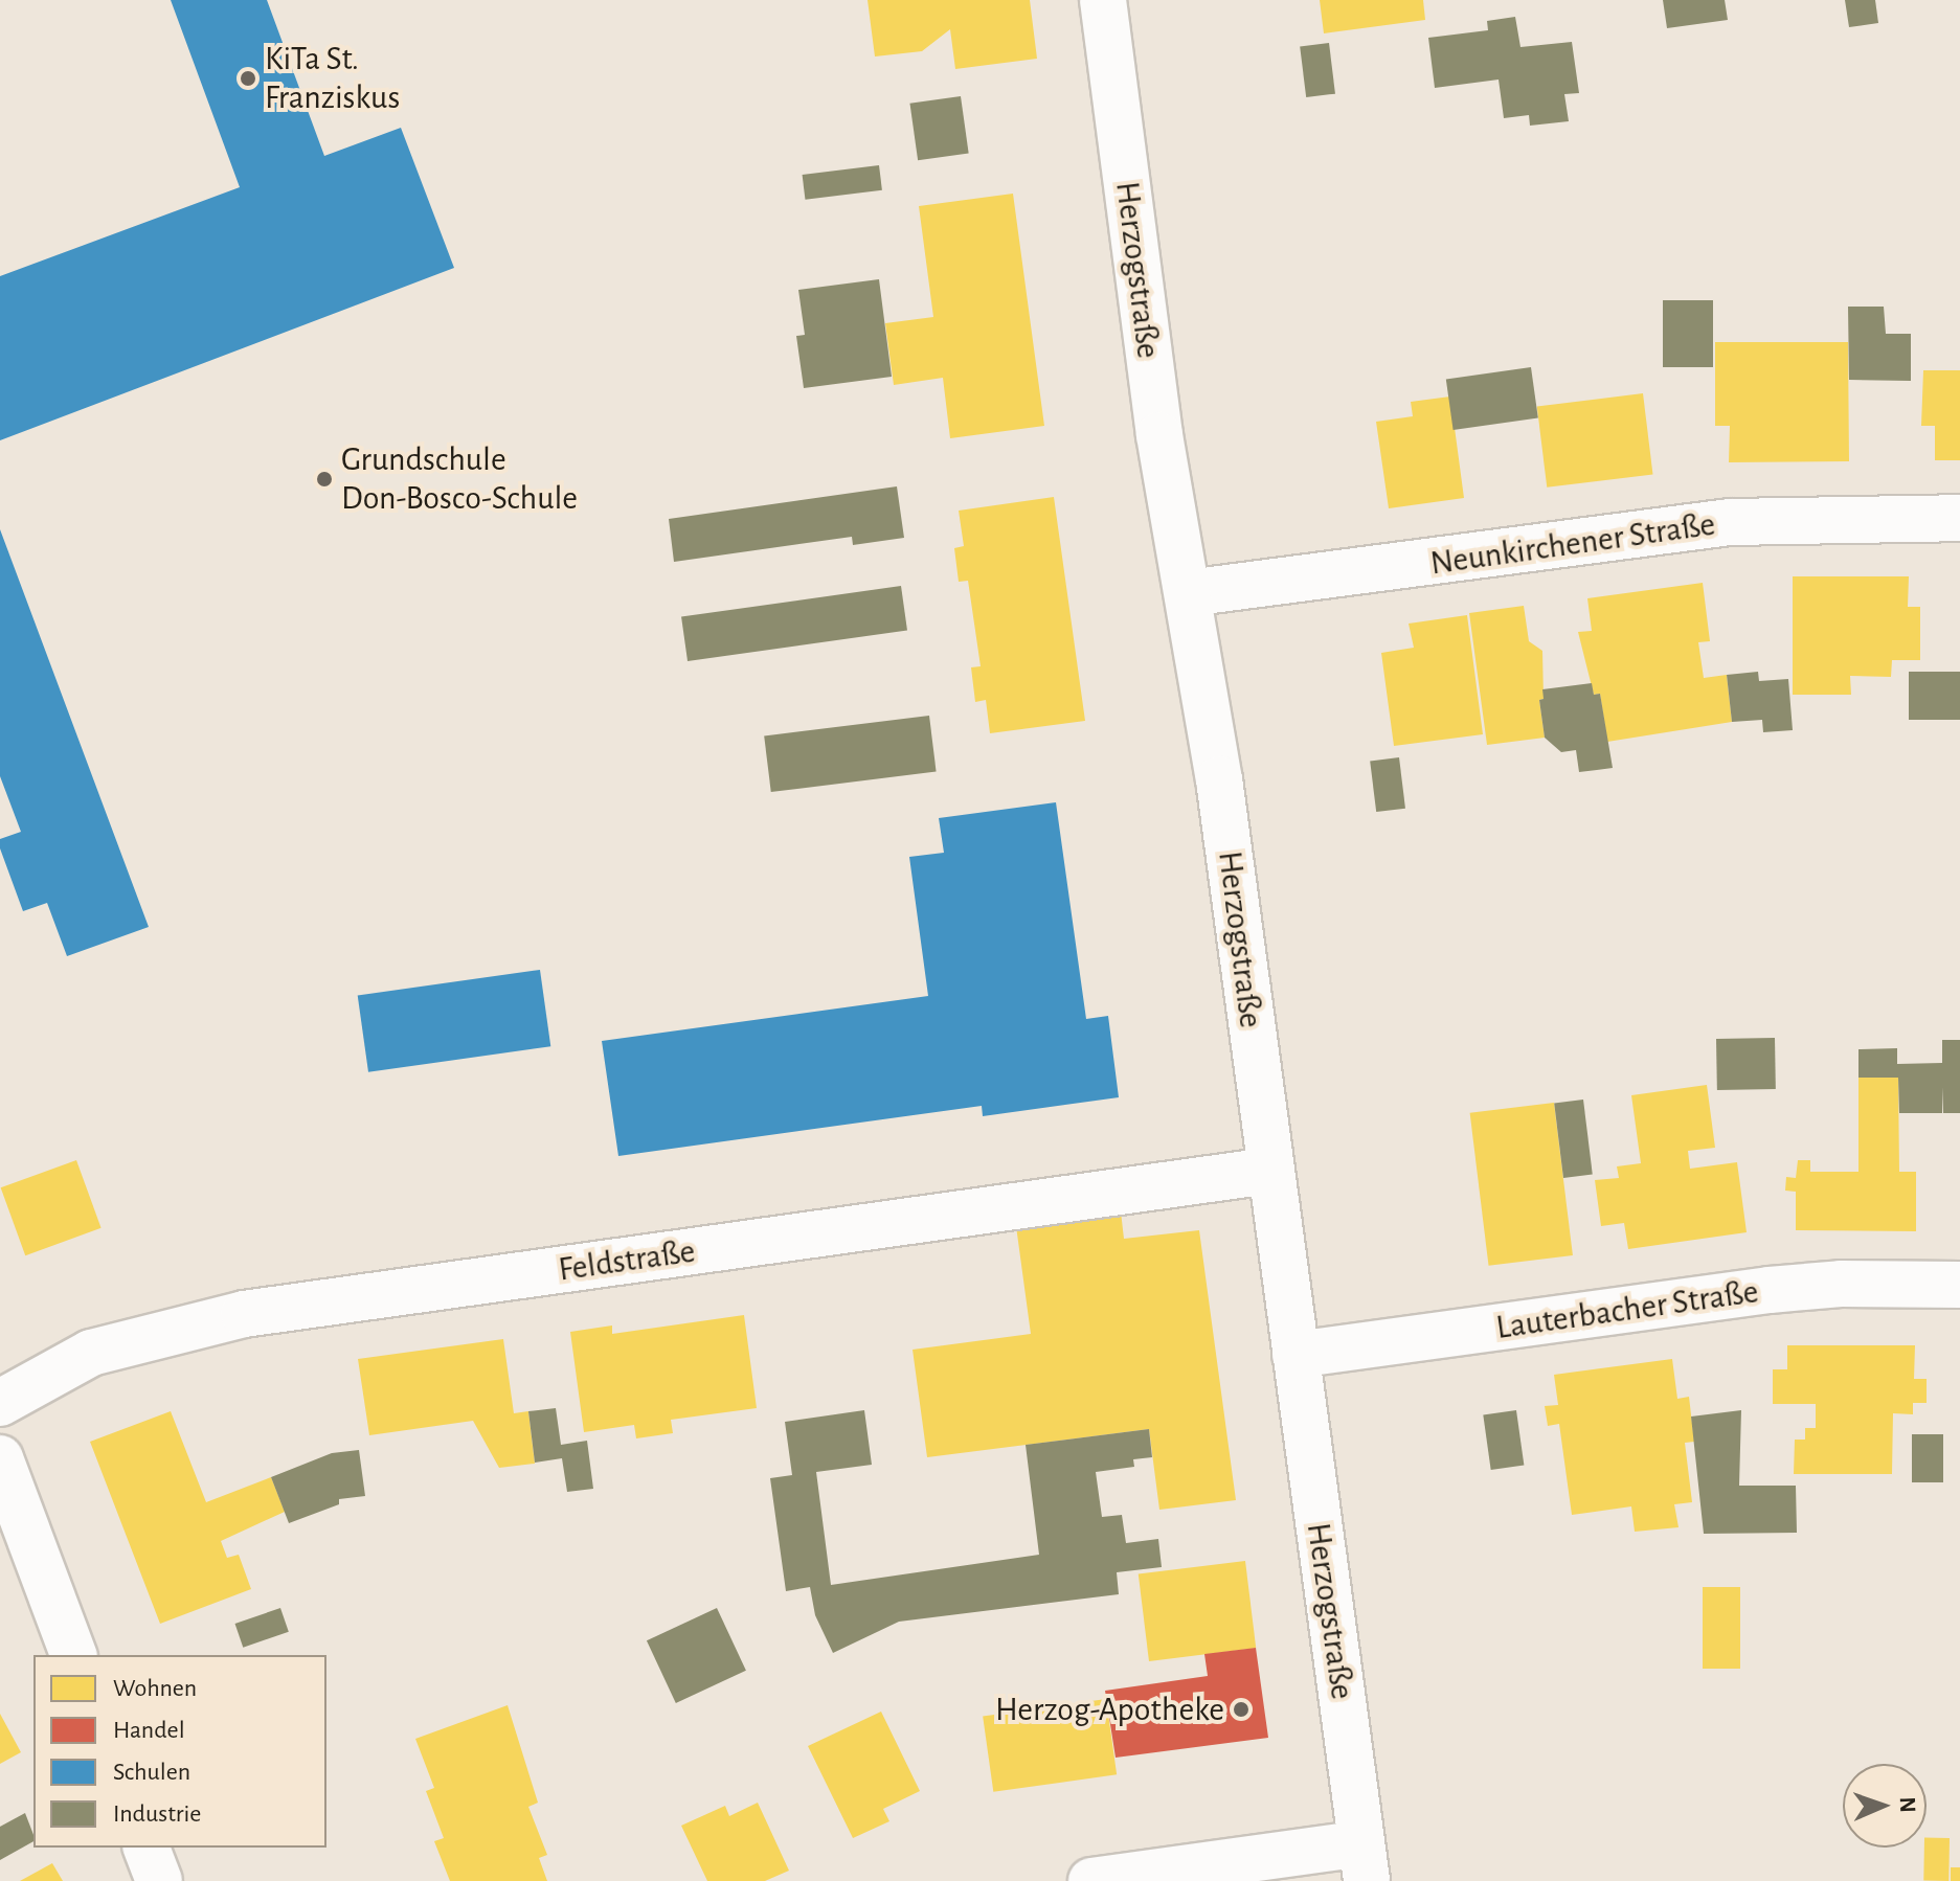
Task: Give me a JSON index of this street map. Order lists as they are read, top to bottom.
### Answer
{
  "streets": {
    "street": [
      "Herzogstraße",
      "Neunkirchener Straße",
      "Feldstraße",
      "Lauterbacher Straße"
    ]
  },
  "crossings": [
    ["Herzogstraße", "Neunkirchener Straße"],
    ["Herzogstraße", "Feldstraße"],
    ["Herzogstraße", "Lauterbacher Straße"]
  ],
  "places": ["KiTa St. Franziskus", "Grundschule Don-Bosco-Schule", "Herzog-Apotheke"],
  "legend": [
    "Wohnen",
    "Handel",
    "Schulen",
    "Industrie"
  ],
  "north": "right"
}
